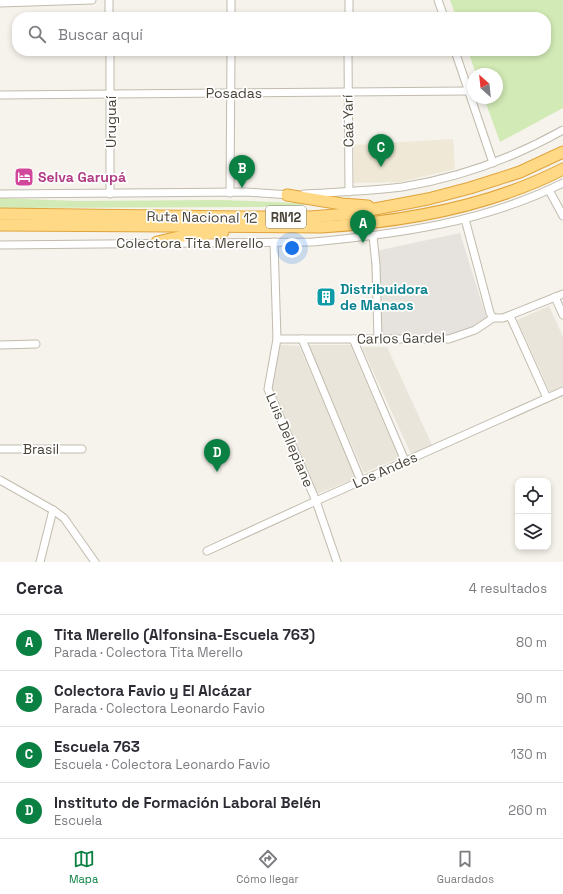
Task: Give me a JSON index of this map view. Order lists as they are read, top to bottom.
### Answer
{
  "streets": {
    "highway": ["Ruta Nacional 12", "RN12"],
    "street": [
      "Posadas",
      "Caá Yarí",
      "Uruguaí",
      "Colectora Tita Merello",
      "Carlos Gardel",
      "Luis Dellepiane",
      "Brasil",
      "Los Andes"
    ]
  },
  "crossings": [
    ["Posadas", "Caá Yarí"],
    ["Posadas", "Uruguaí"],
    ["Colectora Tita Merello", "Luis Dellepiane"],
    ["Carlos Gardel", "Luis Dellepiane"],
    ["Luis Dellepiane", "Los Andes"]
  ],
  "places": {
    "hotel": ["Selva Garupá"],
    "building": ["Distribuidora de Manaos"]
  },
  "north": "top left",
  "page": {
    "search": "Buscar aquí",
    "pins": [
      "C",
      "B",
      "A",
      "D"
    ],
    "heading": ["Cerca", "4 resultados"],
    "list": [
      {
        "mark": "A",
        "name": "Tita Merello (Alfonsina-Escuela 763)",
        "note": "Parada · Colectora Tita Merello",
        "value": "80 m"
      },
      {
        "mark": "B",
        "name": "Colectora Favio y El Alcázar",
        "note": "Parada · Colectora Leonardo Favio",
        "value": "90 m"
      },
      {
        "mark": "C",
        "name": "Escuela 763",
        "note": "Escuela · Colectora Leonardo Favio",
        "value": "130 m"
      },
      {
        "mark": "D",
        "name": "Instituto de Formación Laboral Belén",
        "note": "Escuela",
        "value": "260 m"
      }
    ],
    "nav": ["Mapa", "Cómo llegar", "Guardados"]
  }
}
